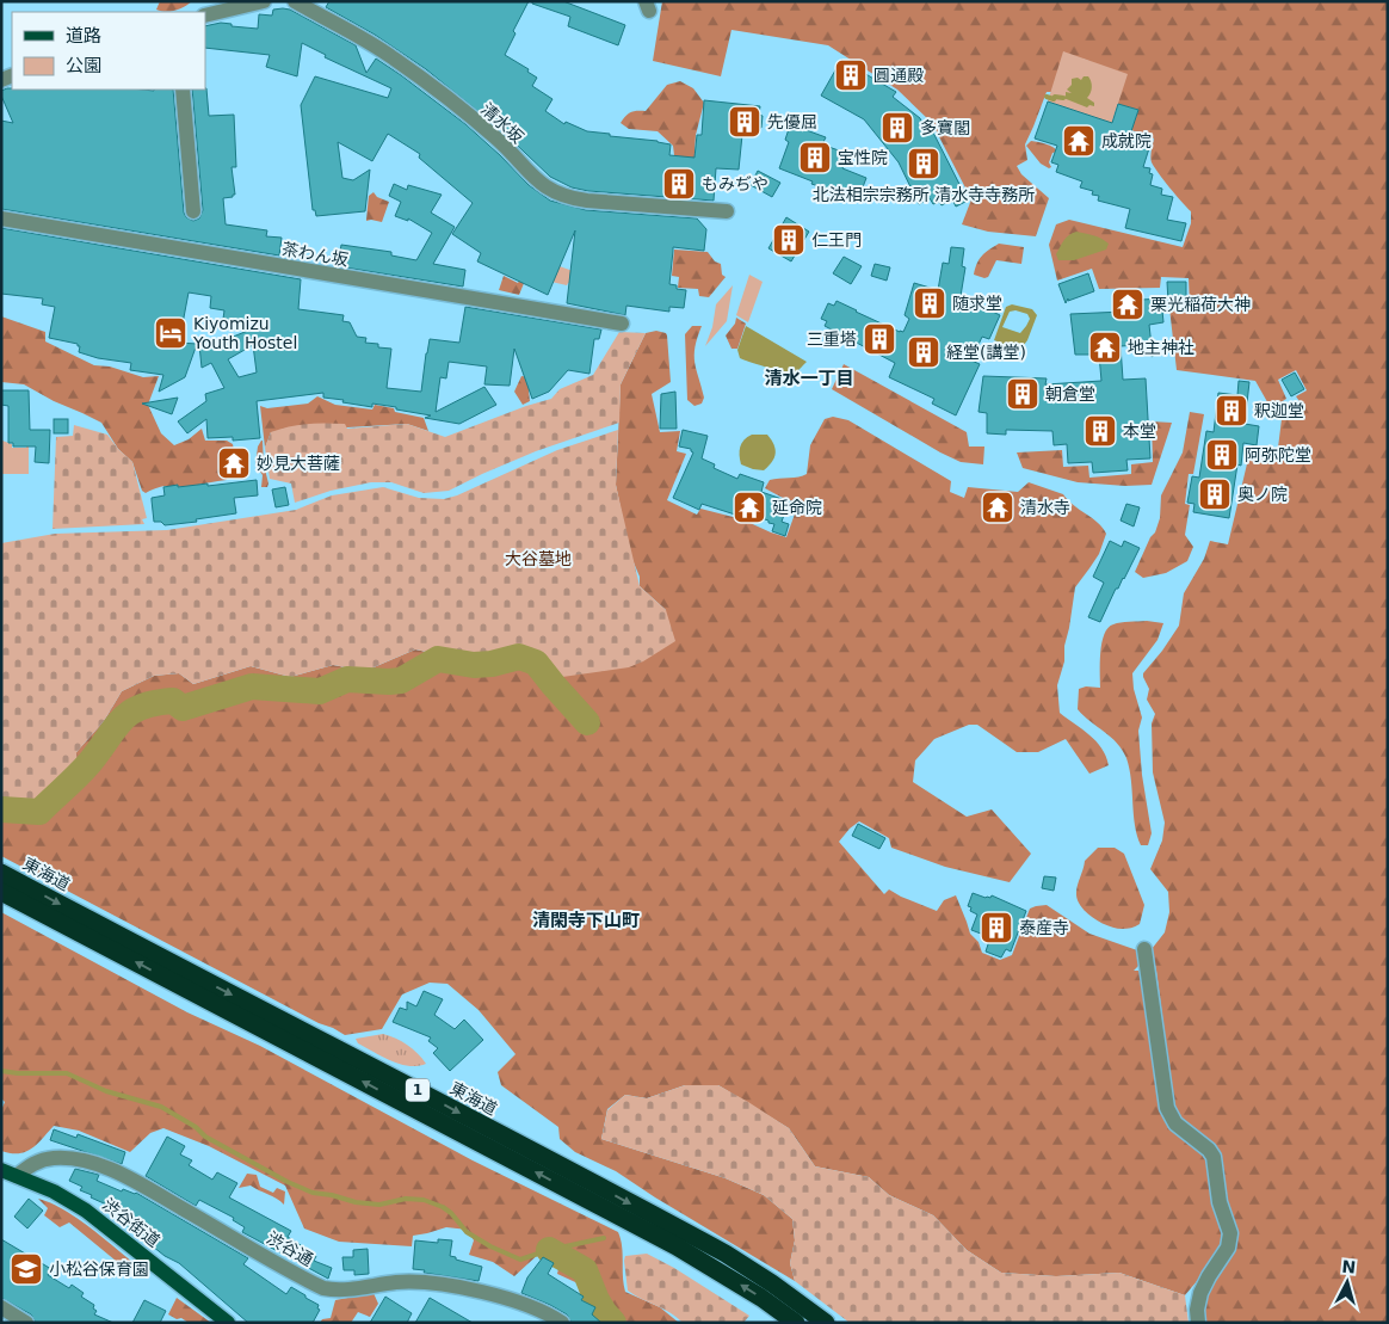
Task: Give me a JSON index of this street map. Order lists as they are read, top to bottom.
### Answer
{
  "streets": {
    "highway": ["東海道", "1"],
    "main road": ["渋谷街道"],
    "street": ["清水坂", "茶わん坂", "渋谷通"]
  },
  "crossings": [
    ["渋谷街道", "渋谷通"]
  ],
  "districts": ["清水一丁目", "清閑寺下山町"],
  "parks": ["大谷墓地"],
  "places": {
    "building": [
      "圓通殿",
      "先優屈",
      "多寶閣",
      "宝性院",
      "北法相宗宗務所 清水寺寺務所",
      "もみぢや",
      "仁王門",
      "随求堂",
      "三重塔",
      "経堂(講堂)",
      "朝倉堂",
      "釈迦堂",
      "本堂",
      "阿弥陀堂",
      "奥ノ院",
      "泰産寺"
    ],
    "temple": [
      "成就院",
      "栗光稲荷大神",
      "地主神社",
      "妙見大菩薩",
      "延命院",
      "清水寺"
    ],
    "hotel": ["Kiyomizu Youth Hostel"],
    "school or university": ["小松谷保育園"]
  },
  "legend": ["道路", "公園"],
  "north": "top"
}
